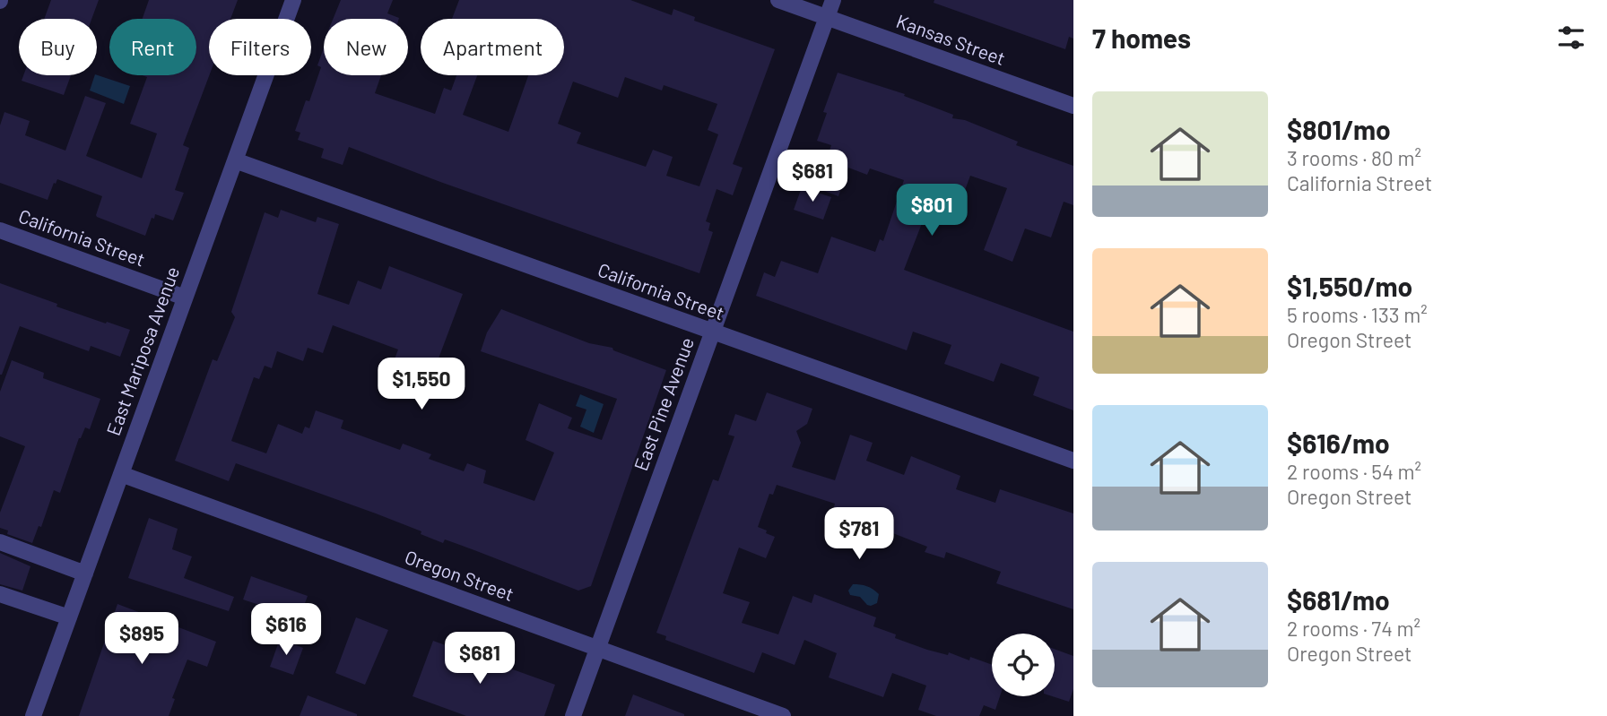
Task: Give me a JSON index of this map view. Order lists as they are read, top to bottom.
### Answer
{
  "streets": {
    "street": [
      "Kansas Street",
      "California Street",
      "East Mariposa Avenue",
      "East Pine Avenue",
      "Oregon Street"
    ]
  },
  "crossings": [
    ["Kansas Street", "East Pine Avenue"],
    ["California Street", "East Mariposa Avenue"],
    ["California Street", "East Pine Avenue"],
    ["East Mariposa Avenue", "Oregon Street"],
    ["East Pine Avenue", "Oregon Street"]
  ],
  "page": {
    "heading": "7 homes",
    "chip": [
      "Buy",
      "Rent",
      "Filters",
      "New",
      "Apartment"
    ],
    "list": [
      {
        "name": "$801/mo",
        "note": "3 rooms · 80 m² · California Street"
      },
      {
        "name": "$1,550/mo",
        "note": "5 rooms · 133 m² · Oregon Street"
      },
      {
        "name": "$616/mo",
        "note": "2 rooms · 54 m² · Oregon Street"
      },
      {
        "name": "$681/mo",
        "note": "2 rooms · 74 m² · Oregon Street"
      }
    ],
    "price": [
      "$681",
      "$801",
      "$1,550",
      "$781",
      "$616",
      "$895",
      "$681"
    ]
  }
}
